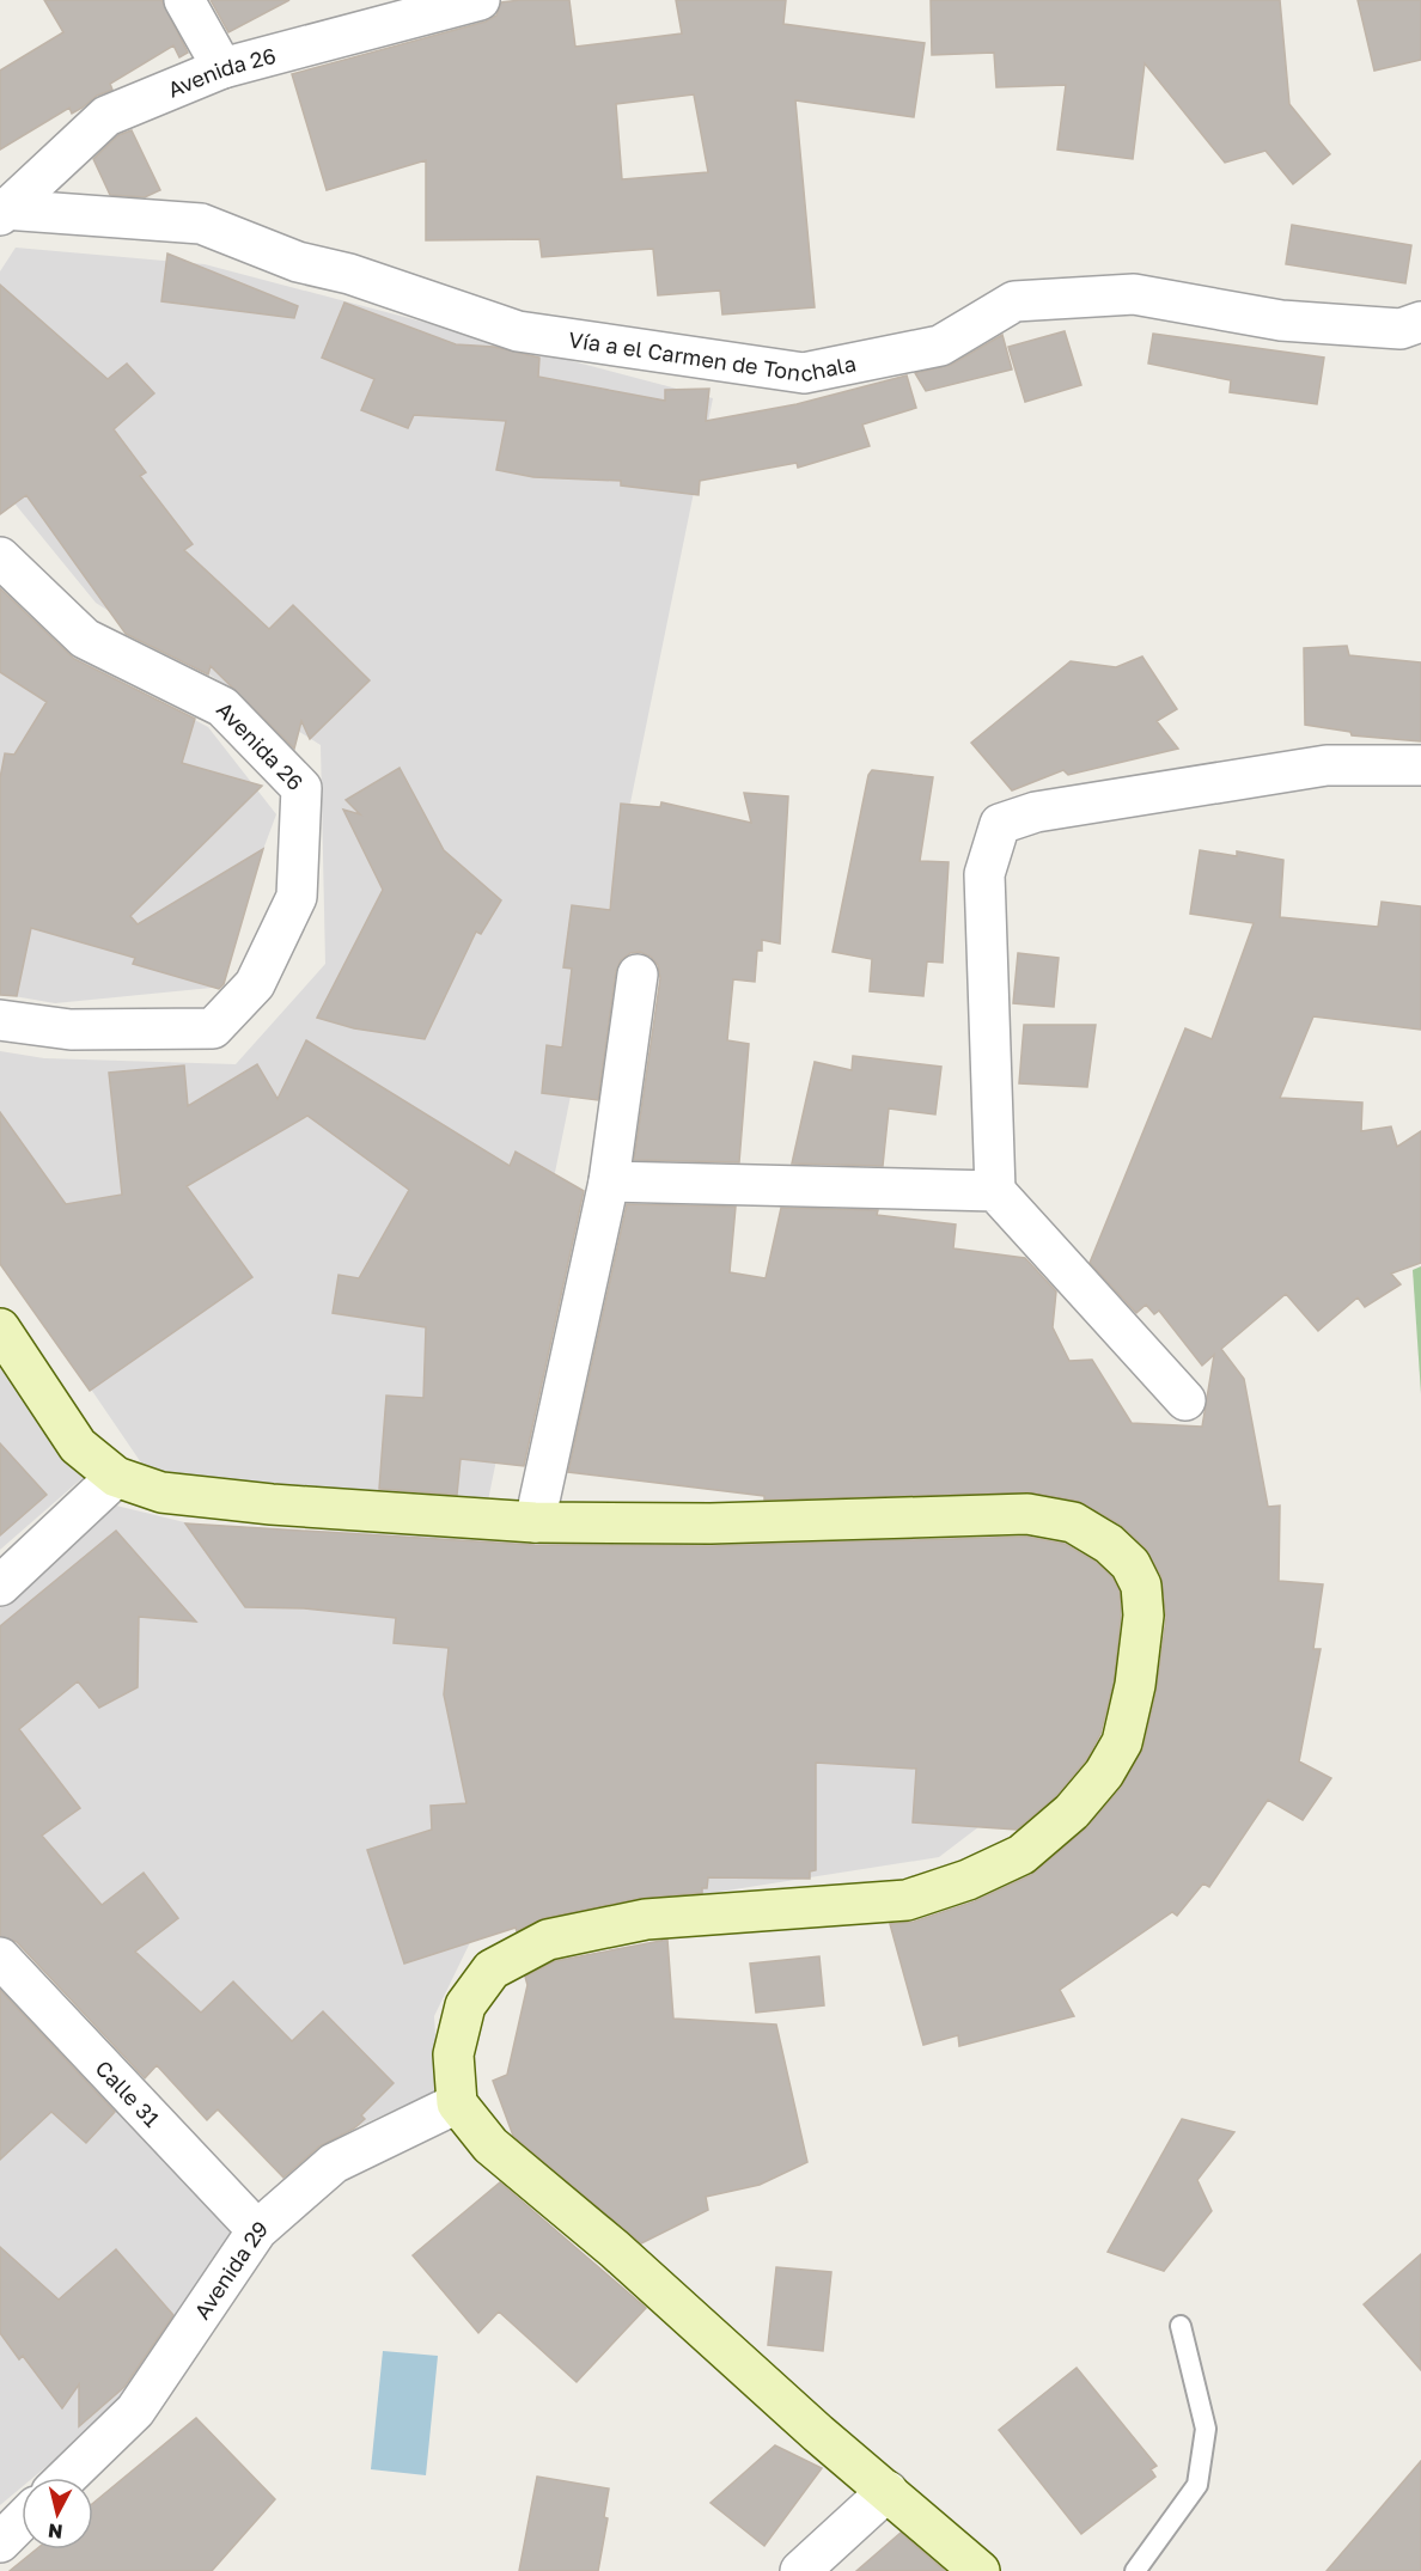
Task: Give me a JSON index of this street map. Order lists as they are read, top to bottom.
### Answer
{
  "streets": {
    "street": [
      "Avenida 26",
      "Vía a el Carmen de Tonchala",
      "Calle 31",
      "Avenida 29"
    ]
  },
  "crossings": [
    ["Avenida 26", "Vía a el Carmen de Tonchala"],
    ["Calle 31", "Avenida 29"]
  ],
  "north": "bottom"
}
